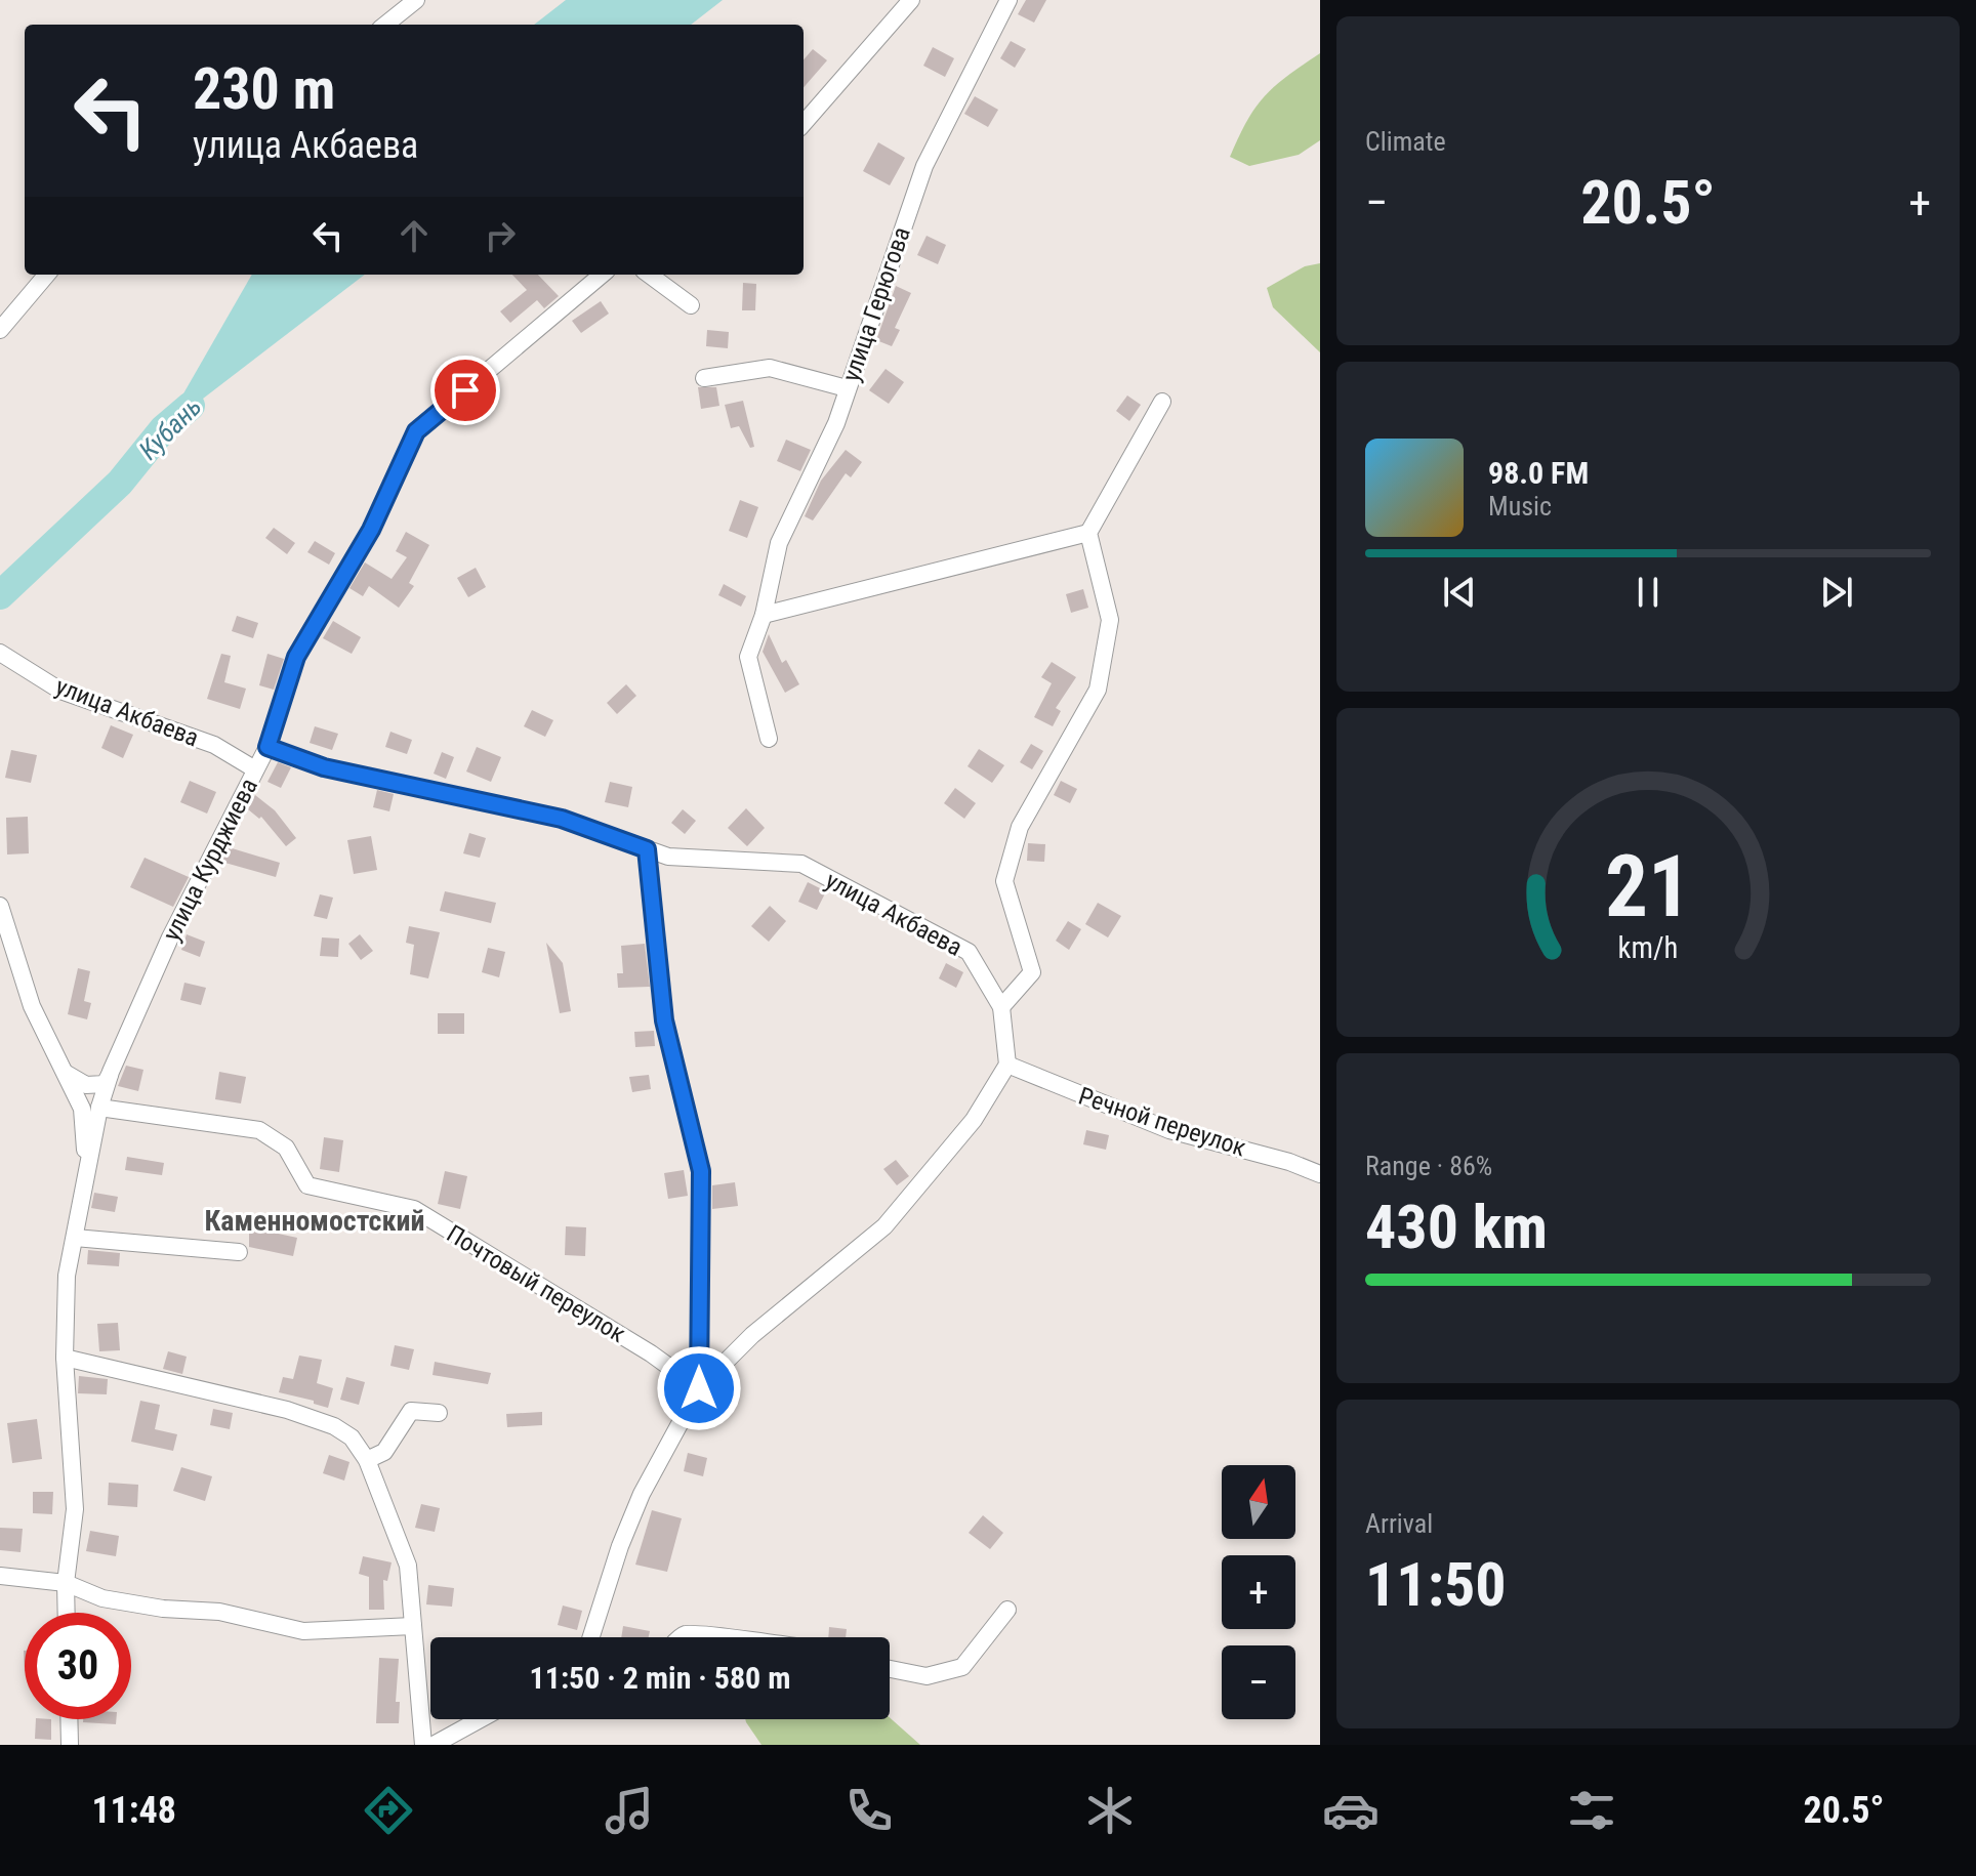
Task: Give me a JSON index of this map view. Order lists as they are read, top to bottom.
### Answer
{
  "streets": {
    "street": [
      "улица Герюгова",
      "улица Акбаева",
      "улица Курджиева",
      "Речной переулок",
      "Почтовый переулок"
    ]
  },
  "crossings": [
    ["улица Акбаева", "улица Курджиева"],
    ["улица Акбаева", "Речной переулок"],
    ["улица Курджиева", "Почтовый переулок"]
  ],
  "districts": ["Каменномостский"],
  "water": ["Кубань"],
  "north": "top",
  "page": {
    "tile": [
      "Climate",
      ["Range · 86%", "430 km"],
      ["Arrival", "11:50"]
    ],
    "turn": ["230 m", "улица Акбаева"],
    "heat": ["−", "20.5°", "+"],
    "song": ["98.0 FM", "Music"],
    "map_buttons": ["+", "−"],
    "limit": "30",
    "trip": "11:50 · 2 min · 580 m",
    "tabs": ["11:48", "20.5°"],
    "gauge": ["21", "km/h"]
  }
}
